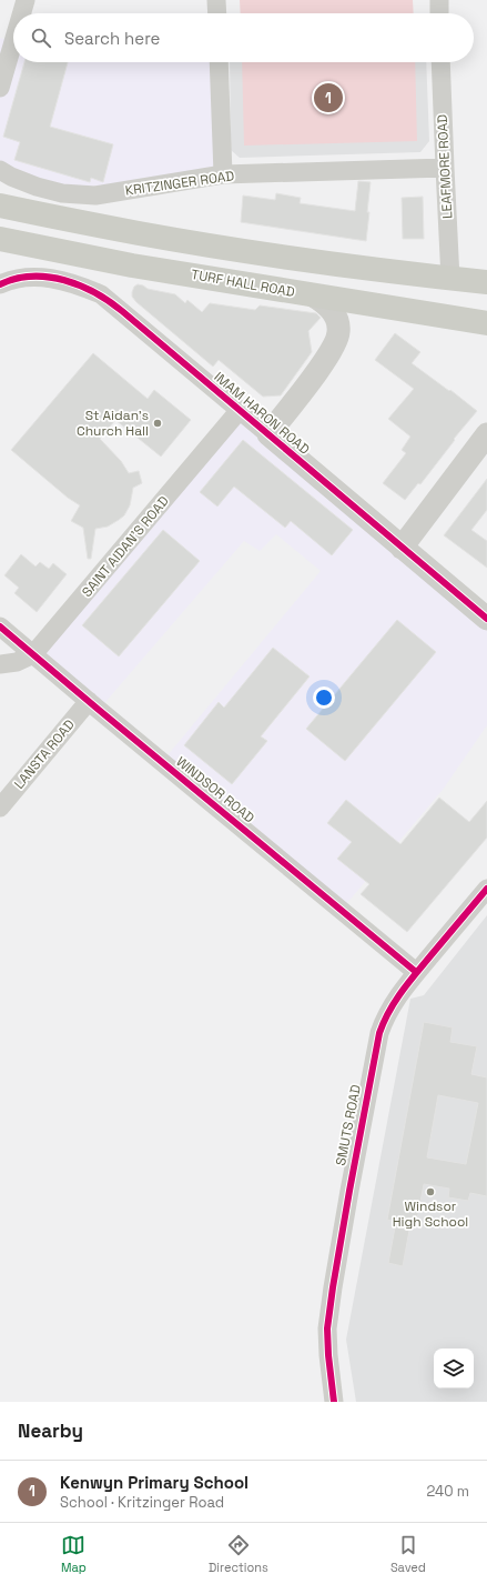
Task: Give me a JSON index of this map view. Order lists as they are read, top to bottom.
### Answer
{
  "streets": {
    "main road": ["TURF HALL ROAD"],
    "street": [
      "LEAFMORE ROAD",
      "KRITZINGER ROAD",
      "IMAM HARON ROAD",
      "SAINT AIDAN'S ROAD",
      "LANSTA ROAD",
      "WINDSOR ROAD",
      "SMUTS ROAD"
    ]
  },
  "crossings": [
    ["LEAFMORE ROAD", "KRITZINGER ROAD"],
    ["IMAM HARON ROAD", "SAINT AIDAN'S ROAD"],
    ["SAINT AIDAN'S ROAD", "WINDSOR ROAD"],
    ["LANSTA ROAD", "WINDSOR ROAD"],
    ["WINDSOR ROAD", "SMUTS ROAD"]
  ],
  "places": ["St Aidan's Church Hall", "Windsor High School"],
  "page": {
    "search": "Search here",
    "pins": "1",
    "heading": "Nearby",
    "list": [
      {
        "mark": "1",
        "name": "Kenwyn Primary School",
        "note": "School · Kritzinger Road",
        "value": "240 m"
      }
    ],
    "nav": ["Map", "Directions", "Saved"]
  }
}
